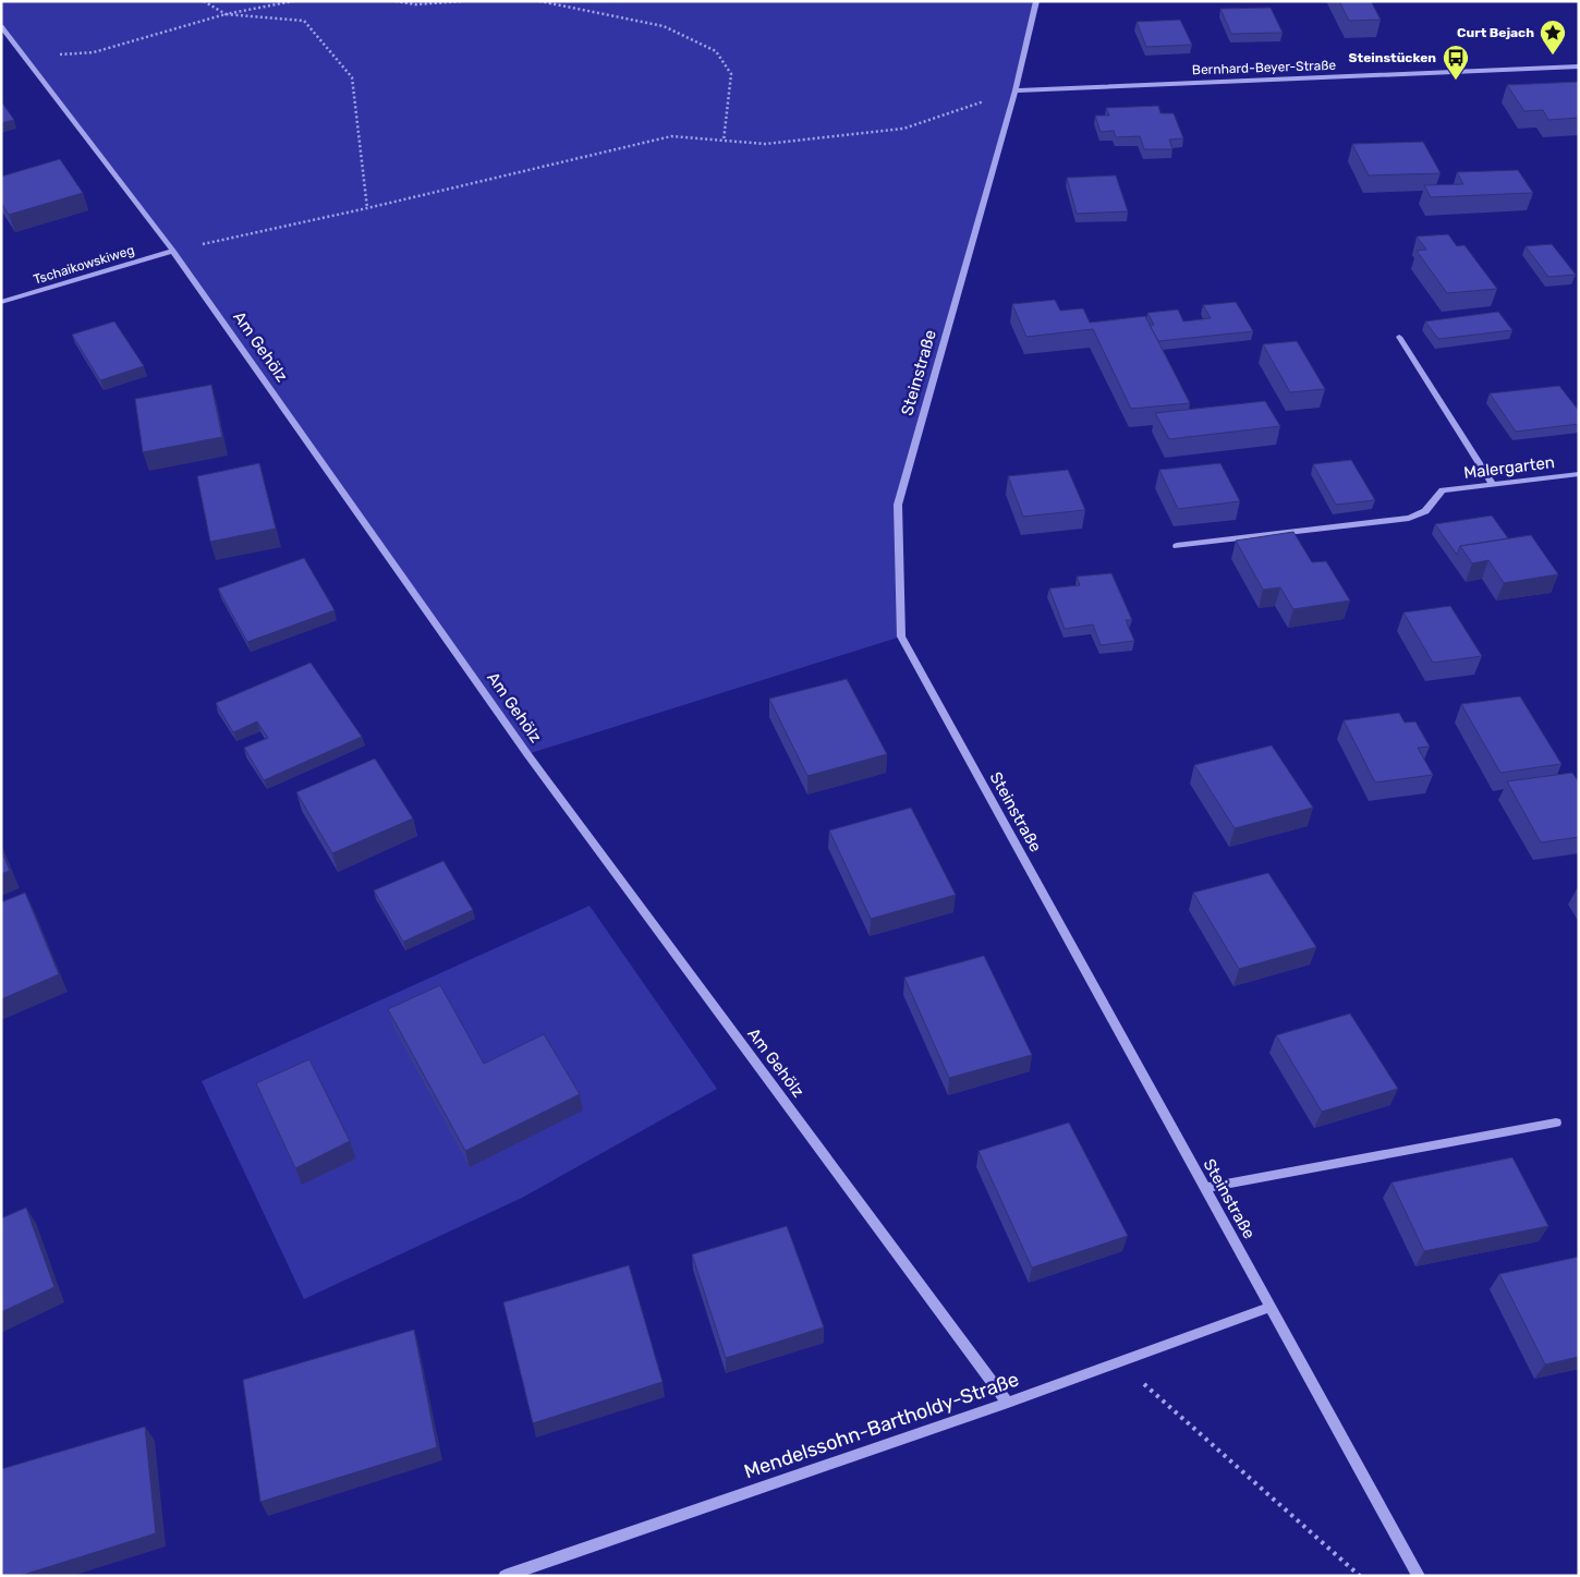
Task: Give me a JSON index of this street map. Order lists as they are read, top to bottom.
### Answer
{
  "streets": {
    "street": [
      "Bernhard-Beyer-Straße",
      "Tschaikowskiweg",
      "Am Gehölz",
      "Steinstraße",
      "Malergarten",
      "Mendelssohn-Bartholdy-Straße"
    ]
  },
  "crossings": [
    ["Bernhard-Beyer-Straße", "Steinstraße"],
    ["Tschaikowskiweg", "Am Gehölz"],
    ["Am Gehölz", "Mendelssohn-Bartholdy-Straße"],
    ["Steinstraße", "Mendelssohn-Bartholdy-Straße"]
  ],
  "places": {
    "place": ["Curt Bejach"],
    "bus stop": ["Steinstücken"]
  }
}
